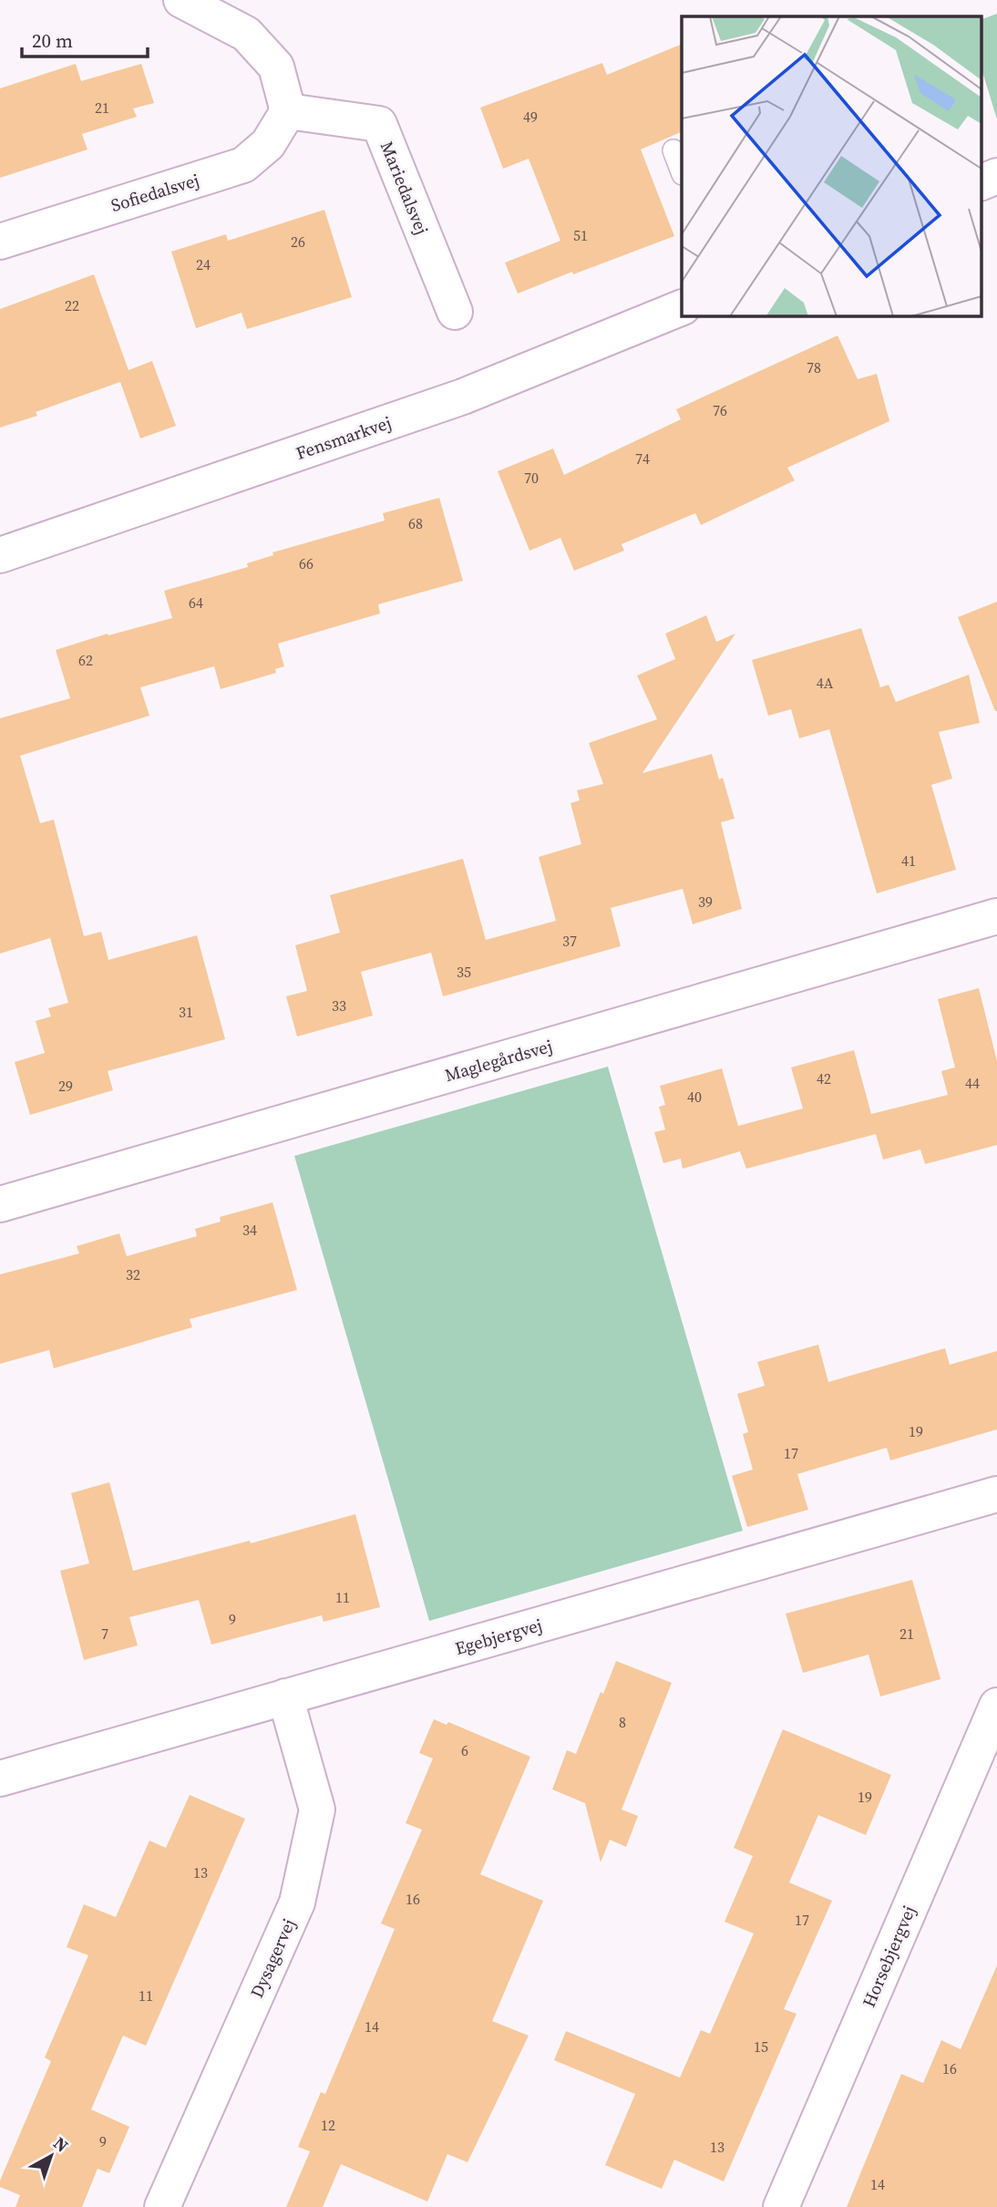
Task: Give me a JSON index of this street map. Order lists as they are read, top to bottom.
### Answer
{
  "streets": {
    "street": [
      "Mariedalsvej",
      "Sofiedalsvej",
      "Fensmarkvej",
      "Maglegårdsvej",
      "Egebjergvej",
      "Horsebjergvej",
      "Dysagervej"
    ]
  },
  "crossings": [
    ["Mariedalsvej", "Sofiedalsvej"],
    ["Egebjergvej", "Dysagervej"]
  ],
  "house_numbers": [
    "21",
    "49",
    "51",
    "26",
    "24",
    "22",
    "78",
    "76",
    "74",
    "70",
    "68",
    "66",
    "64",
    "62",
    "4A",
    "41",
    "39",
    "37",
    "35",
    "33",
    "31",
    "42",
    "44",
    "29",
    "40",
    "34",
    "32",
    "19",
    "17",
    "11",
    "9",
    "7",
    "21",
    "8",
    "6",
    "19",
    "13",
    "16",
    "17",
    "11",
    "14",
    "15",
    "16",
    "12",
    "9",
    "13",
    "14"
  ],
  "scale_bar": "20 m",
  "north": "top right"
}
